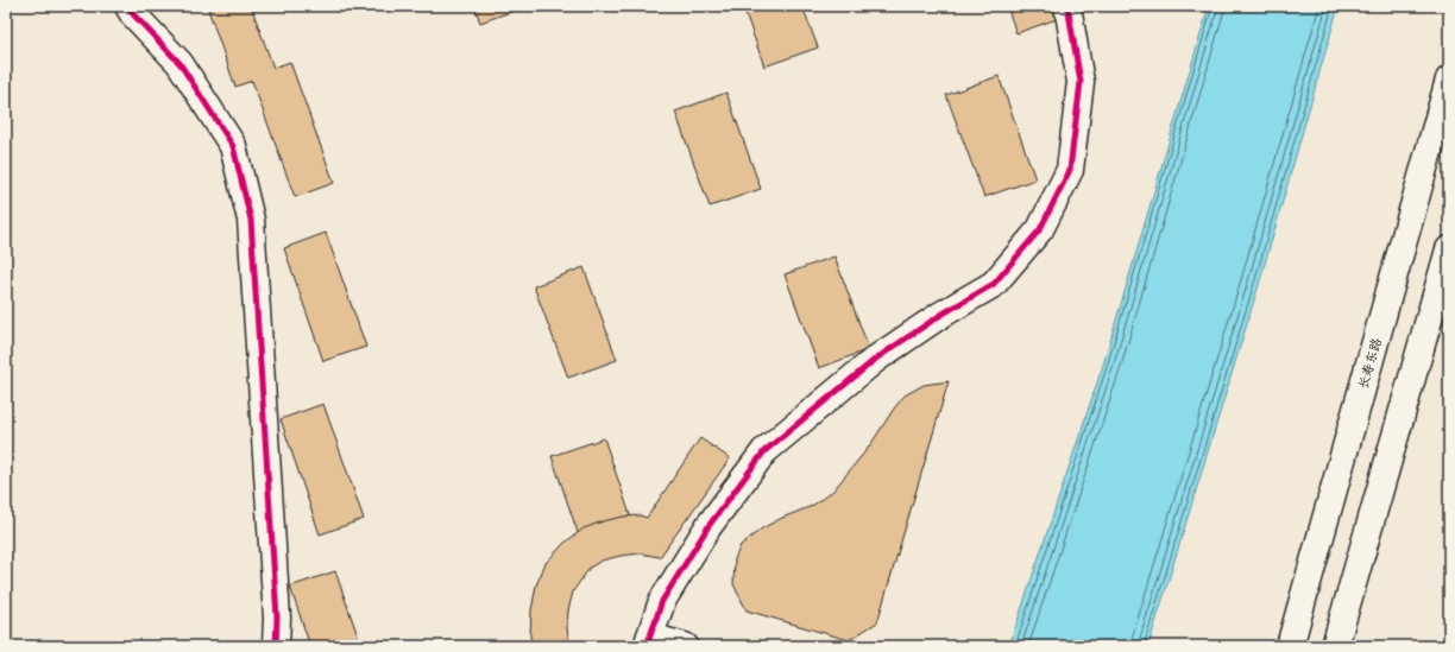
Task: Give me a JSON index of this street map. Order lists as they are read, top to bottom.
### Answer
{
  "streets": {
    "street": ["长寿东路"]
  }
}
